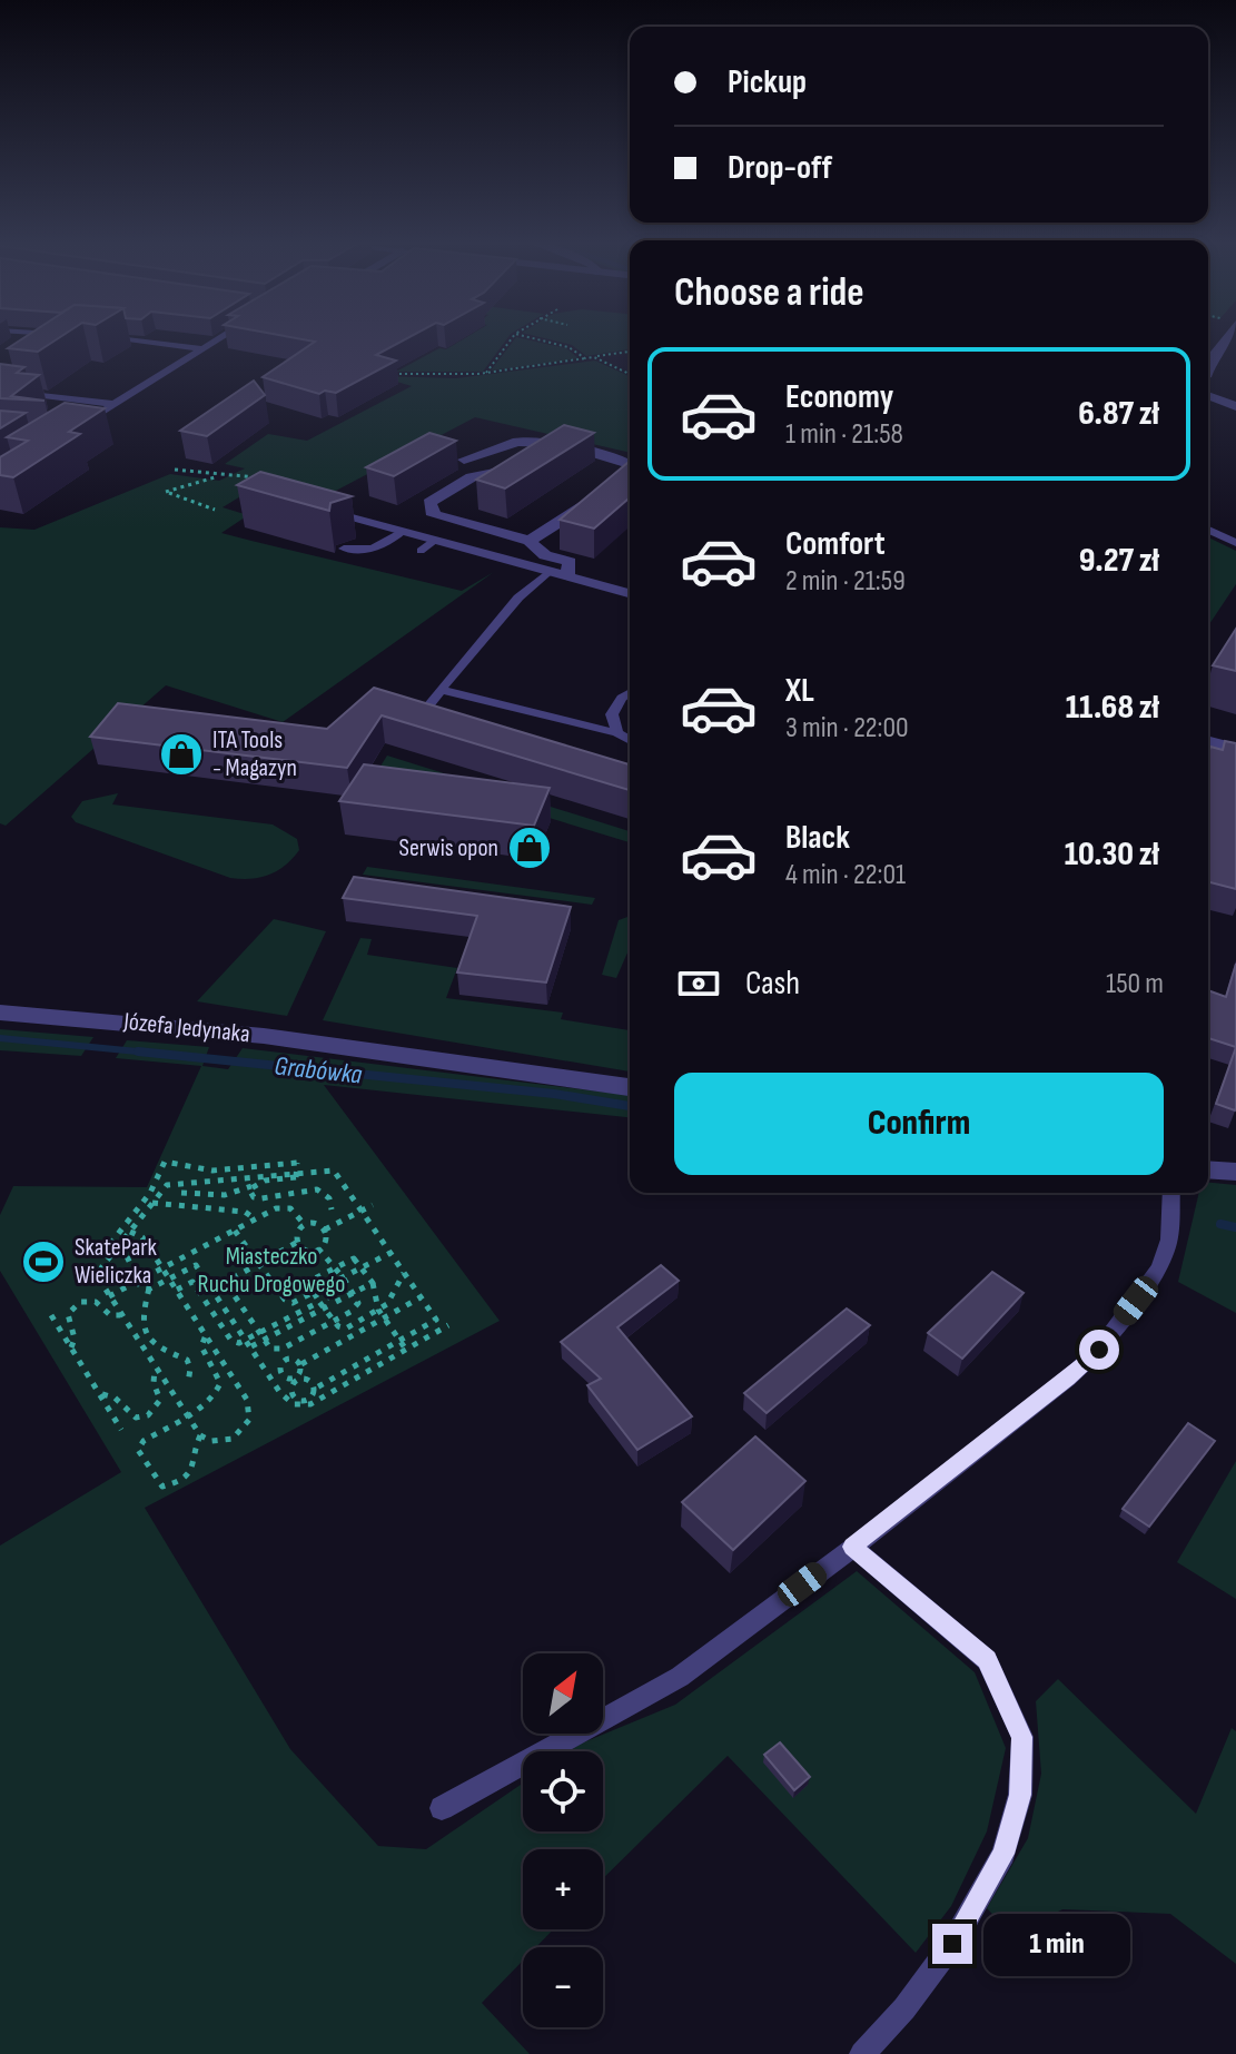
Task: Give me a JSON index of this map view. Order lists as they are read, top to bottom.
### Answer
{
  "streets": {
    "street": ["Józefa Jedynaka"]
  },
  "water": ["Grabówka"],
  "parks": ["Miasteczko Ruchu Drogowego"],
  "places": {
    "shop": ["ITA Tools - Magazyn", "Serwis opon"],
    "sports": ["SkatePark Wieliczka"]
  },
  "north": "top right",
  "page": {
    "banner": ["Pickup", "Drop-off"],
    "heading": "Choose a ride",
    "list": [
      {
        "name": "Economy",
        "note": "1 min · 21:58",
        "value": "6.87 zł"
      },
      {
        "name": "Comfort",
        "note": "2 min · 21:59",
        "value": "9.27 zł"
      },
      {
        "name": "XL",
        "note": "3 min · 22:00",
        "value": "11.68 zł"
      },
      {
        "name": "Black",
        "note": "4 min · 22:01",
        "value": "10.30 zł"
      }
    ],
    "pay": ["Cash", "150 m"],
    "buttons": "Confirm",
    "map_buttons": ["+", "−"],
    "bubble": "1 min"
  }
}
